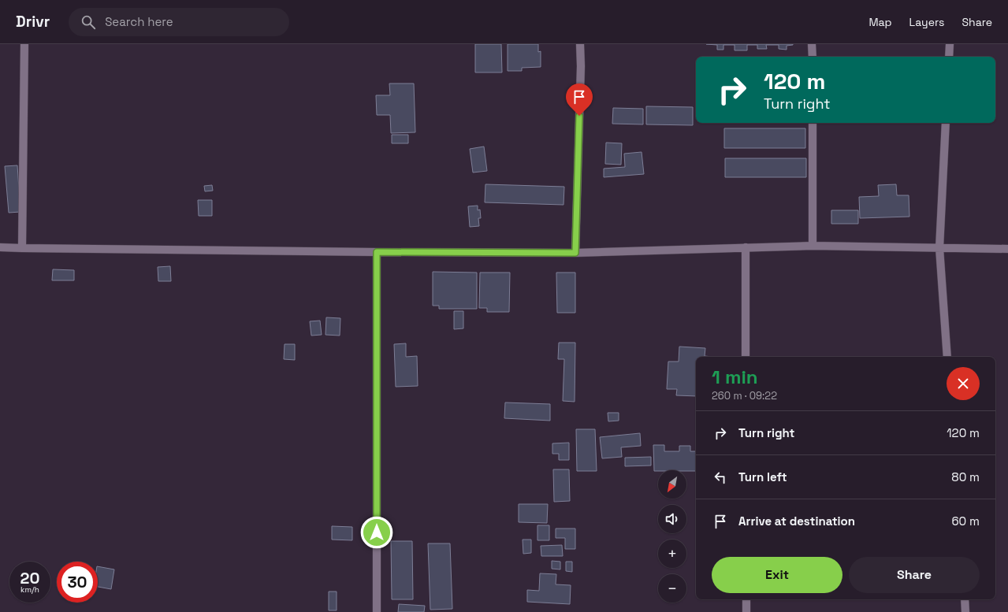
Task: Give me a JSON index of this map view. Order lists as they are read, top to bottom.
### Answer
{
  "north": "bottom left",
  "page": {
    "header": "Drivr",
    "search": "Search here",
    "nav": ["Map", "Layers", "Share"],
    "turn": ["120 m", "Turn right"],
    "heading": ["1 min", "260 m · 09:22"],
    "list": [
      {
        "name": "Turn right",
        "value": "120 m"
      },
      {
        "name": "Turn left",
        "value": "80 m"
      },
      {
        "name": "Arrive at destination",
        "value": "60 m"
      }
    ],
    "map_buttons": ["+", "−"],
    "buttons": ["Exit", "Share"],
    "speed": "20 km/h",
    "limit": "30"
  }
}
